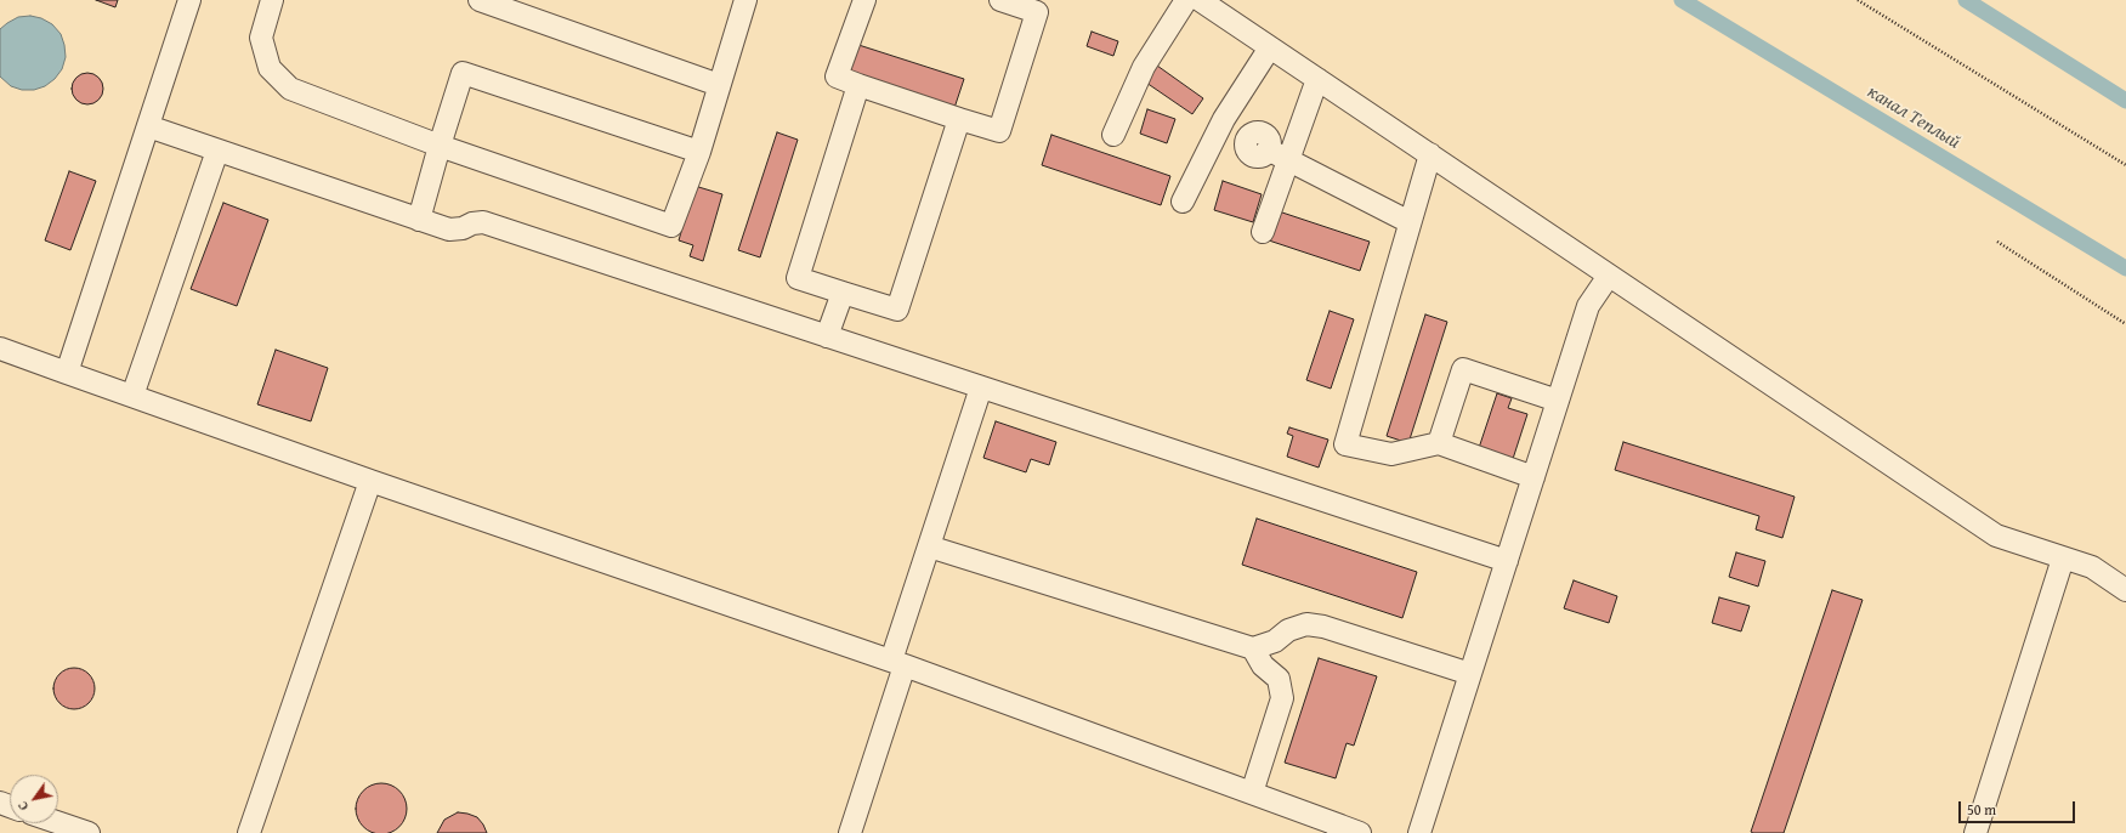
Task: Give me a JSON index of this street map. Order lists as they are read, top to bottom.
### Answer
{
  "water": ["канал Теплый"],
  "scale_bar": "50 m",
  "north": "bottom left"
}
